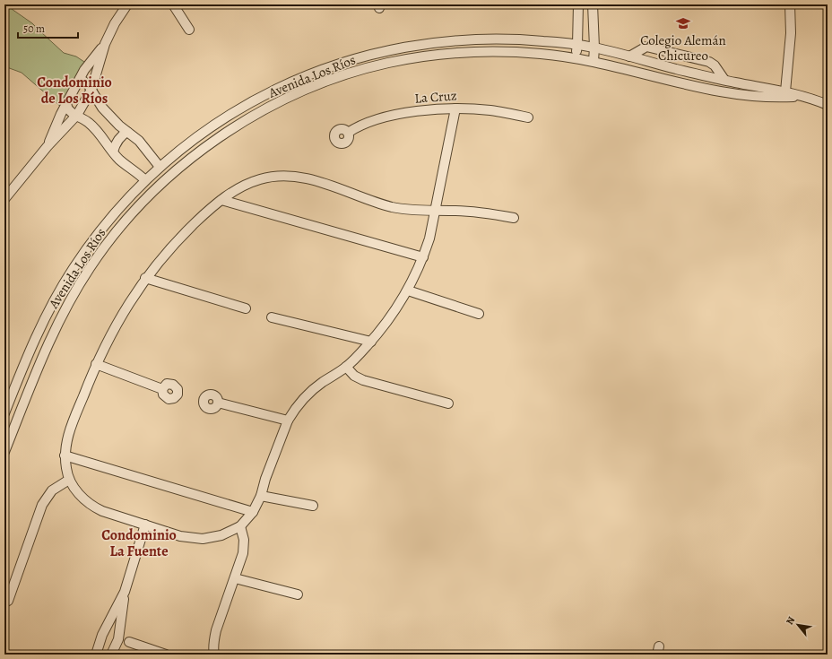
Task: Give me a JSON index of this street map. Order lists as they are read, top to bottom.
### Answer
{
  "streets": {
    "street": ["Avenida Los Ríos", "La Cruz"]
  },
  "districts": ["Condominio de Los Ríos", "Condominio La Fuente"],
  "places": {
    "school or university": ["Colegio Alemán Chicureo"]
  },
  "scale_bar": "50 m",
  "north": "top left"
}
